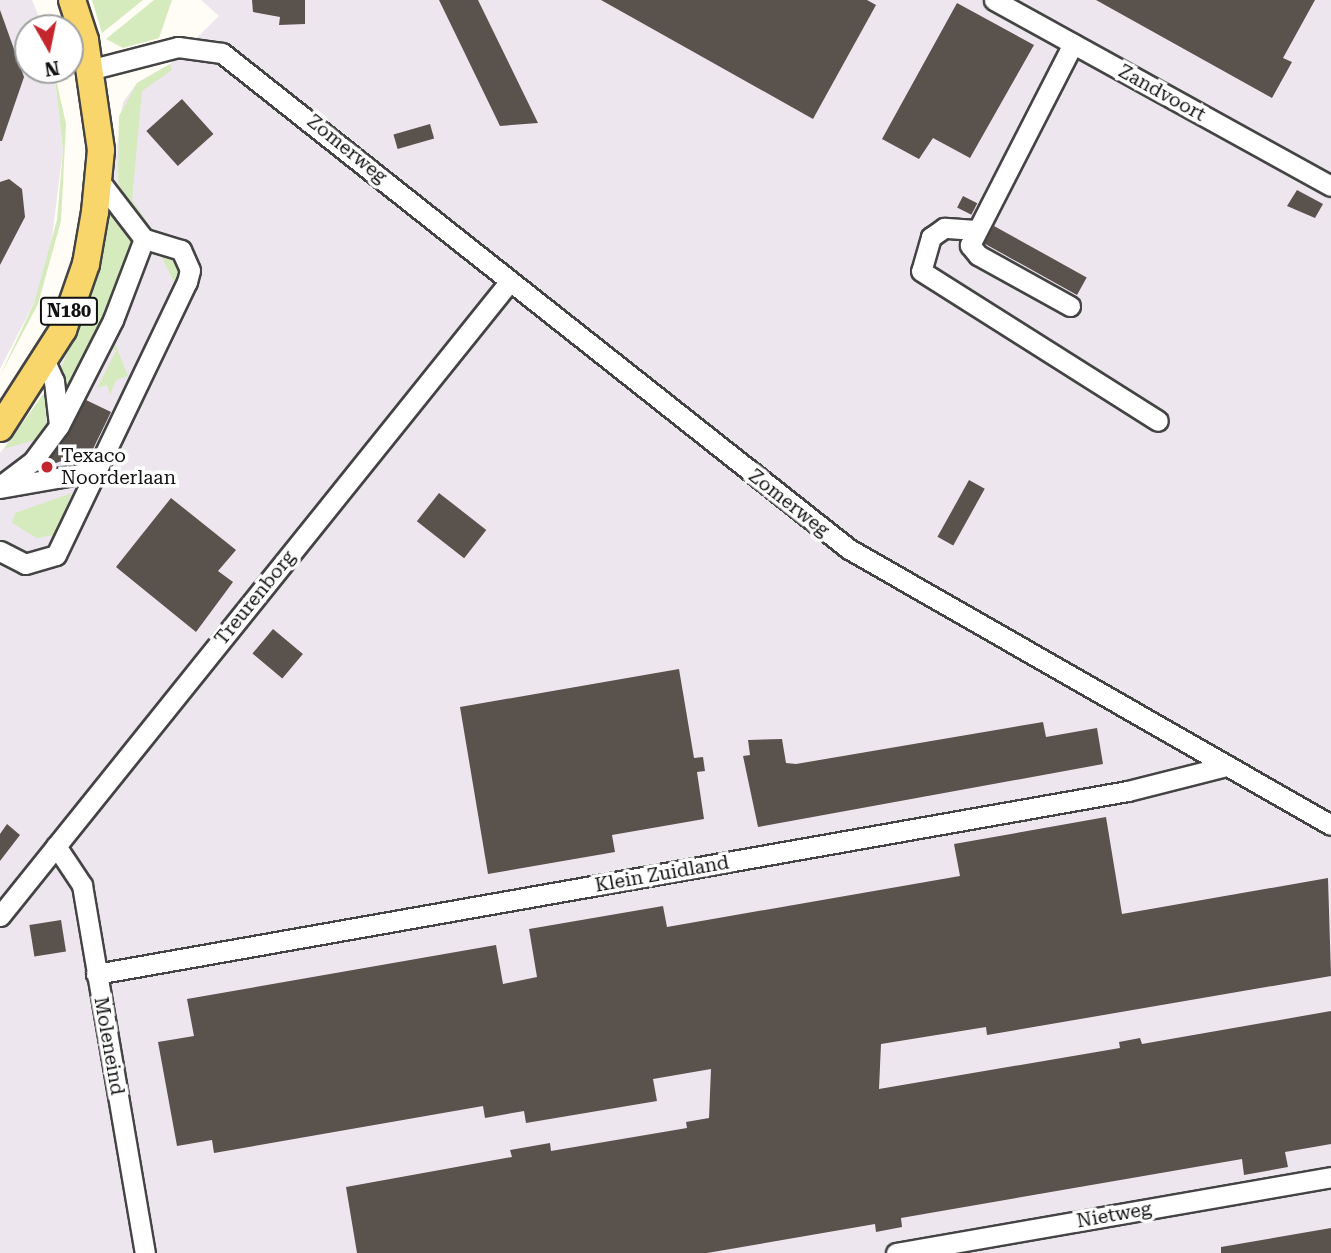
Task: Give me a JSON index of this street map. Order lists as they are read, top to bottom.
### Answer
{
  "streets": {
    "main road": ["N180"],
    "street": [
      "Zandvoort",
      "Zomerweg",
      "Treurenborg",
      "Klein Zuidland",
      "Moleneind",
      "Nietweg"
    ]
  },
  "crossings": [
    ["Zomerweg", "N180"],
    ["Zomerweg", "Treurenborg"],
    ["Zomerweg", "Klein Zuidland"],
    ["Treurenborg", "Moleneind"],
    ["Klein Zuidland", "Moleneind"]
  ],
  "places": ["Texaco Noorderlaan"],
  "north": "bottom"
}
